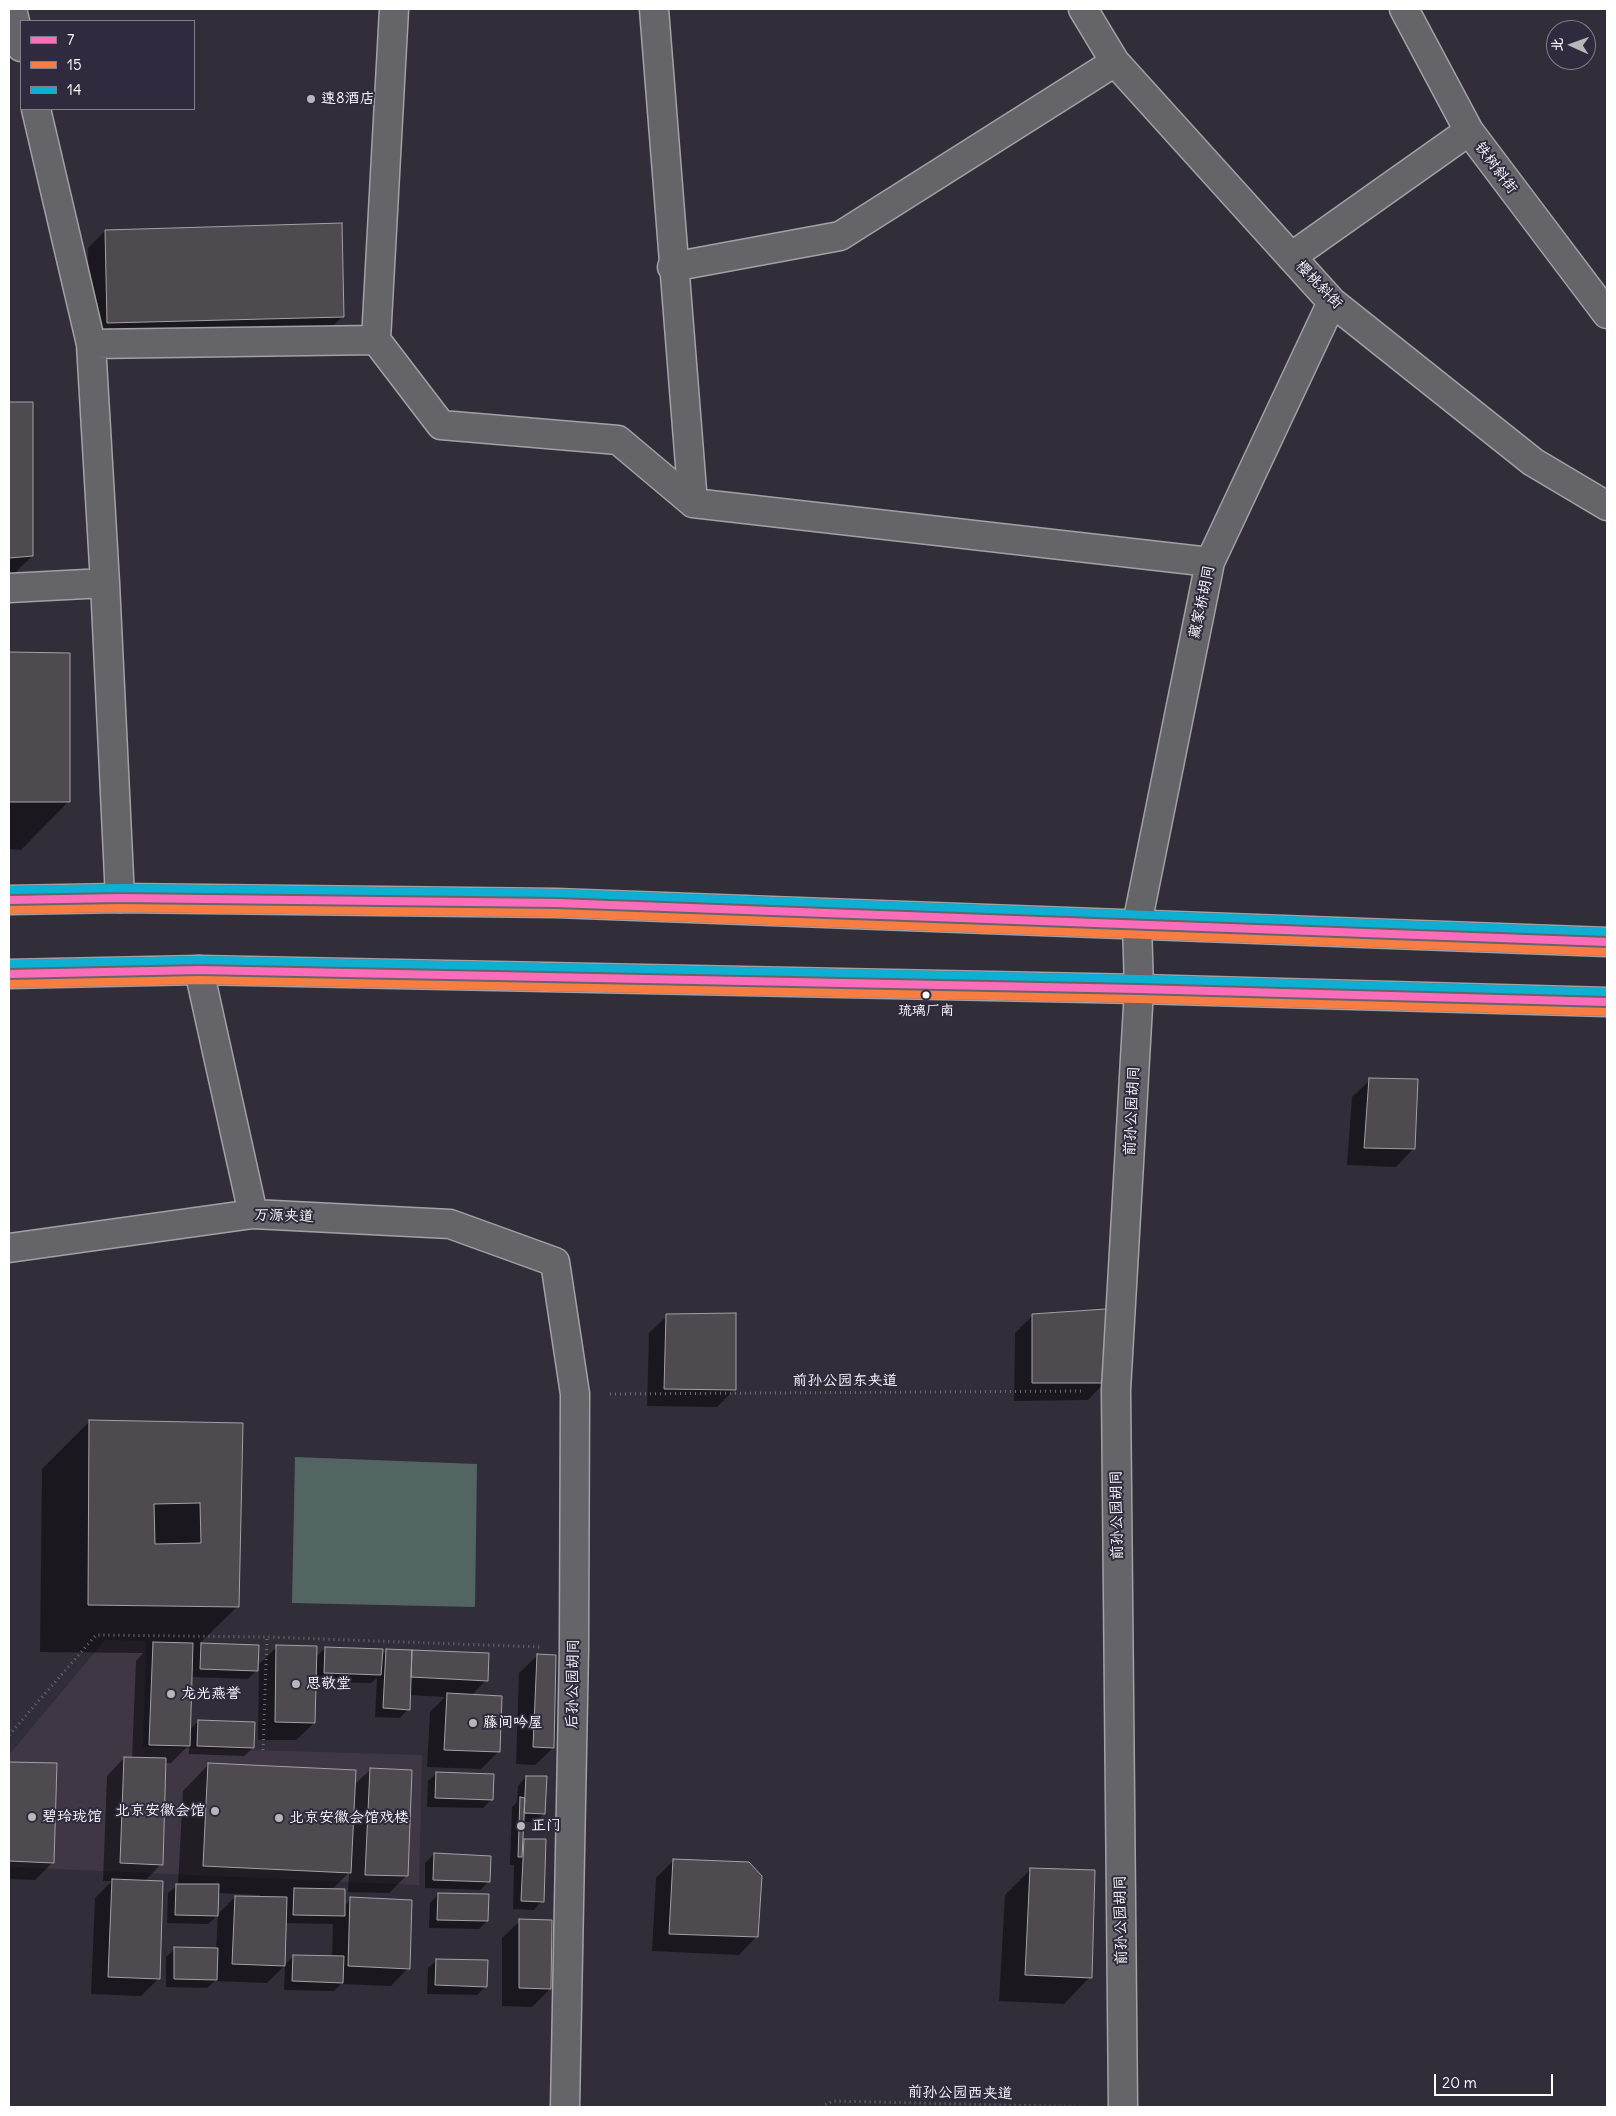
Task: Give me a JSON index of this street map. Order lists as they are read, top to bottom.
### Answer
{
  "streets": {
    "main road": [
      "铁树斜街",
      "樱桃斜街",
      "藏家桥胡同",
      "前孙公园胡同",
      "万源夹道",
      "后孙公园胡同"
    ],
    "path": ["前孙公园东夹道", "前孙公园西夹道"]
  },
  "crossings": [
    ["樱桃斜街", "藏家桥胡同"],
    ["藏家桥胡同", "前孙公园胡同"],
    ["前孙公园胡同", "前孙公园东夹道"],
    ["万源夹道", "后孙公园胡同"],
    ["前孙公园东夹道", "后孙公园胡同"]
  ],
  "places": [
    "速8酒店",
    "琉璃厂南",
    "思敬堂",
    "龙光燕誉",
    "藤间吟屋",
    "北京安徽会馆",
    "碧玲珑馆",
    "北京安徽会馆戏楼",
    "正门"
  ],
  "lines": ["transit line 14", "transit line 7", "transit line 15"],
  "legend": ["7", "15", "14"],
  "scale_bar": "20 m",
  "north": "left"
}
